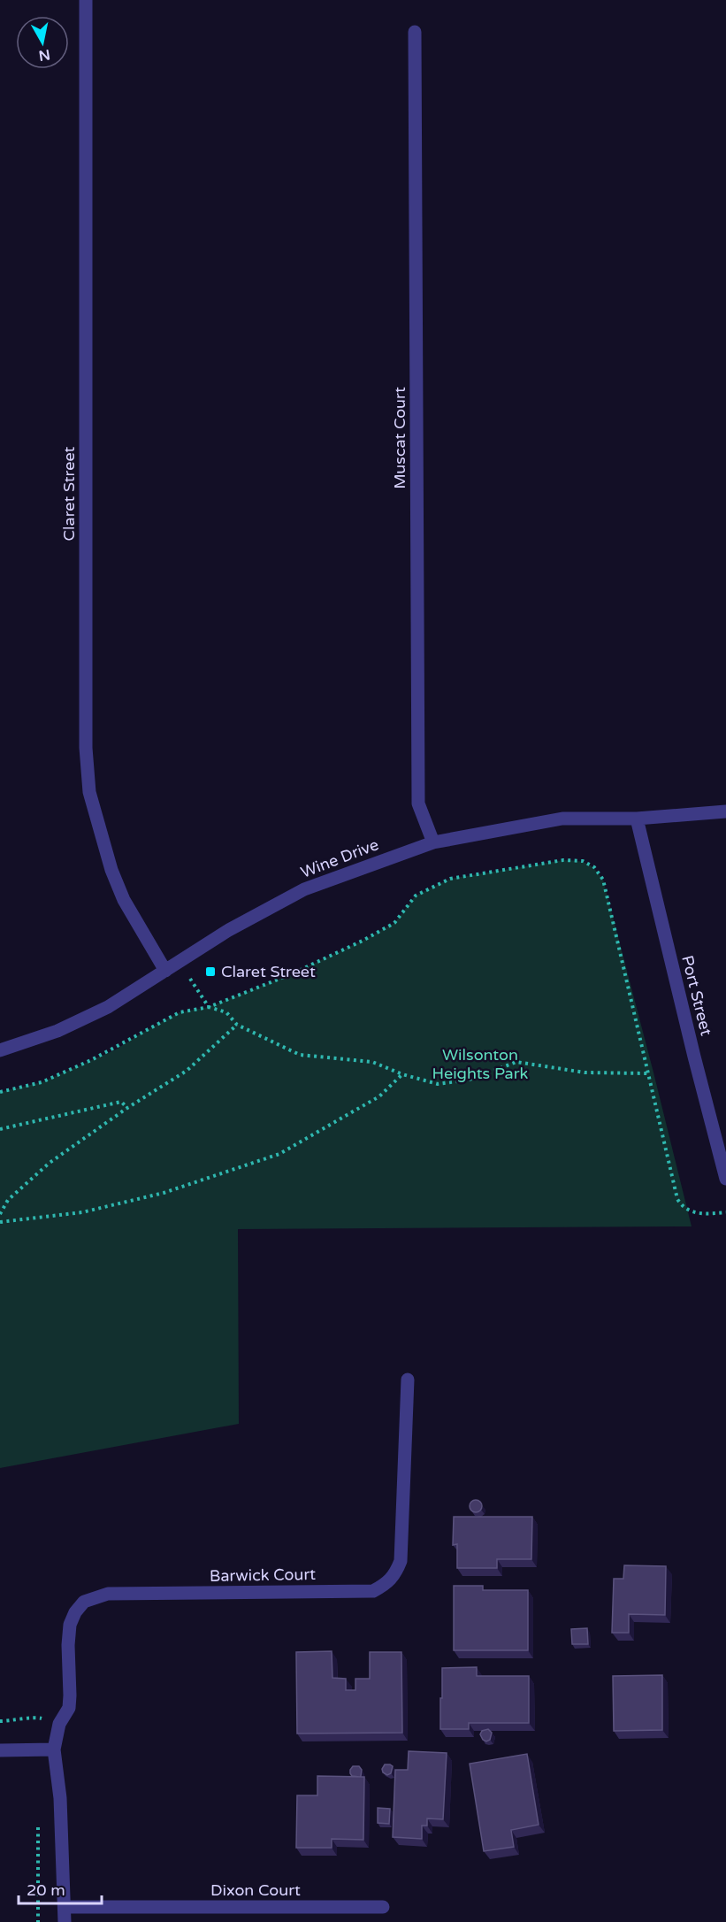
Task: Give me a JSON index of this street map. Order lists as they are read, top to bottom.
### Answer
{
  "streets": {
    "street": [
      "Muscat Court",
      "Claret Street",
      "Wine Drive",
      "Port Street",
      "Barwick Court",
      "Dixon Court"
    ]
  },
  "crossings": [
    ["Muscat Court", "Wine Drive"],
    ["Claret Street", "Wine Drive"],
    ["Wine Drive", "Port Street"],
    ["Barwick Court", "Dixon Court"]
  ],
  "parks": ["Wilsonton Heights Park"],
  "places": {
    "transit": ["Claret Street"]
  },
  "scale_bar": "20 m",
  "north": "bottom"
}
